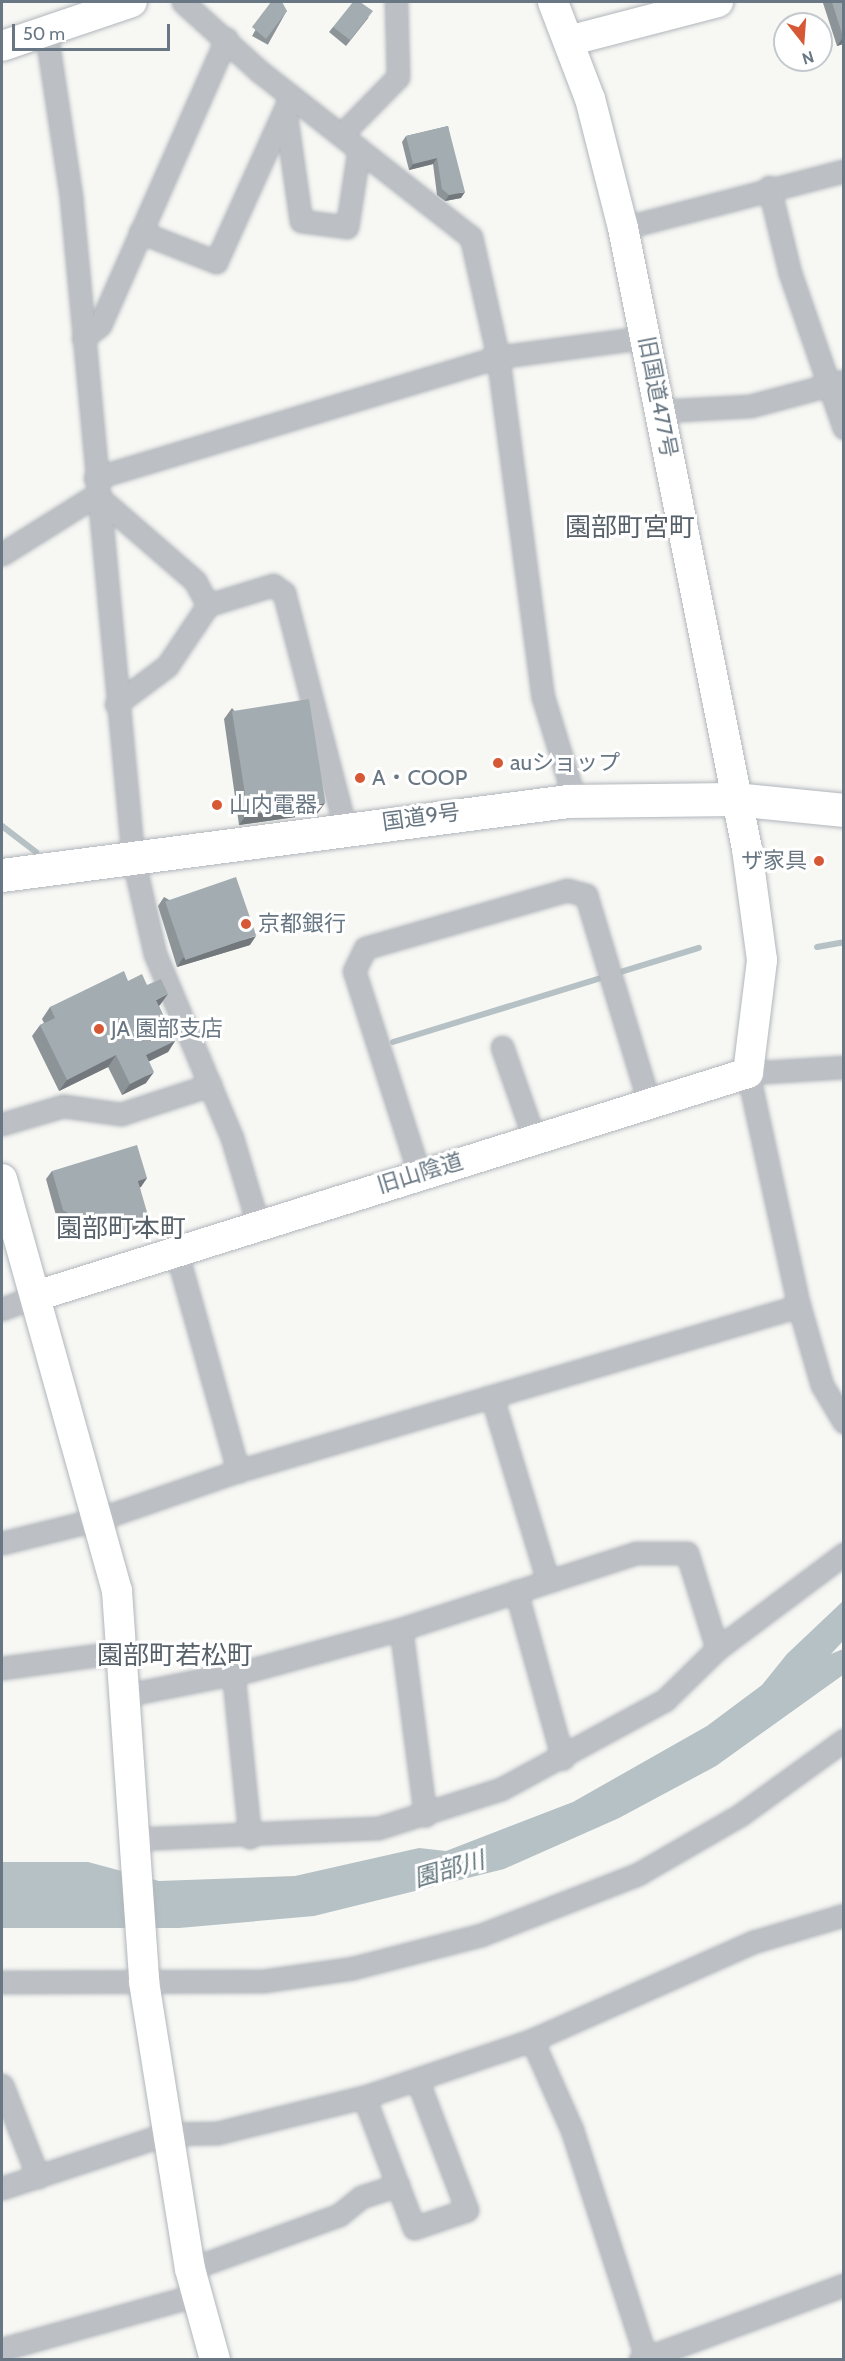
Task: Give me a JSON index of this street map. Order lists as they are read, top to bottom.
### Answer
{
  "streets": {
    "highway": ["国道9号"],
    "street": ["旧国道477号", "旧山陰道"]
  },
  "crossings": [
    ["旧国道477号", "国道9号"],
    ["旧国道477号", "旧山陰道"]
  ],
  "districts": ["園部町宮町", "園部町本町", "園部町若松町"],
  "water": ["園部川"],
  "places": [
    "auショップ",
    "A・COOP",
    "山内電器",
    "ザ家具",
    "京都銀行",
    "JA 園部支店"
  ],
  "scale_bar": "50 m",
  "north": "bottom"
}
